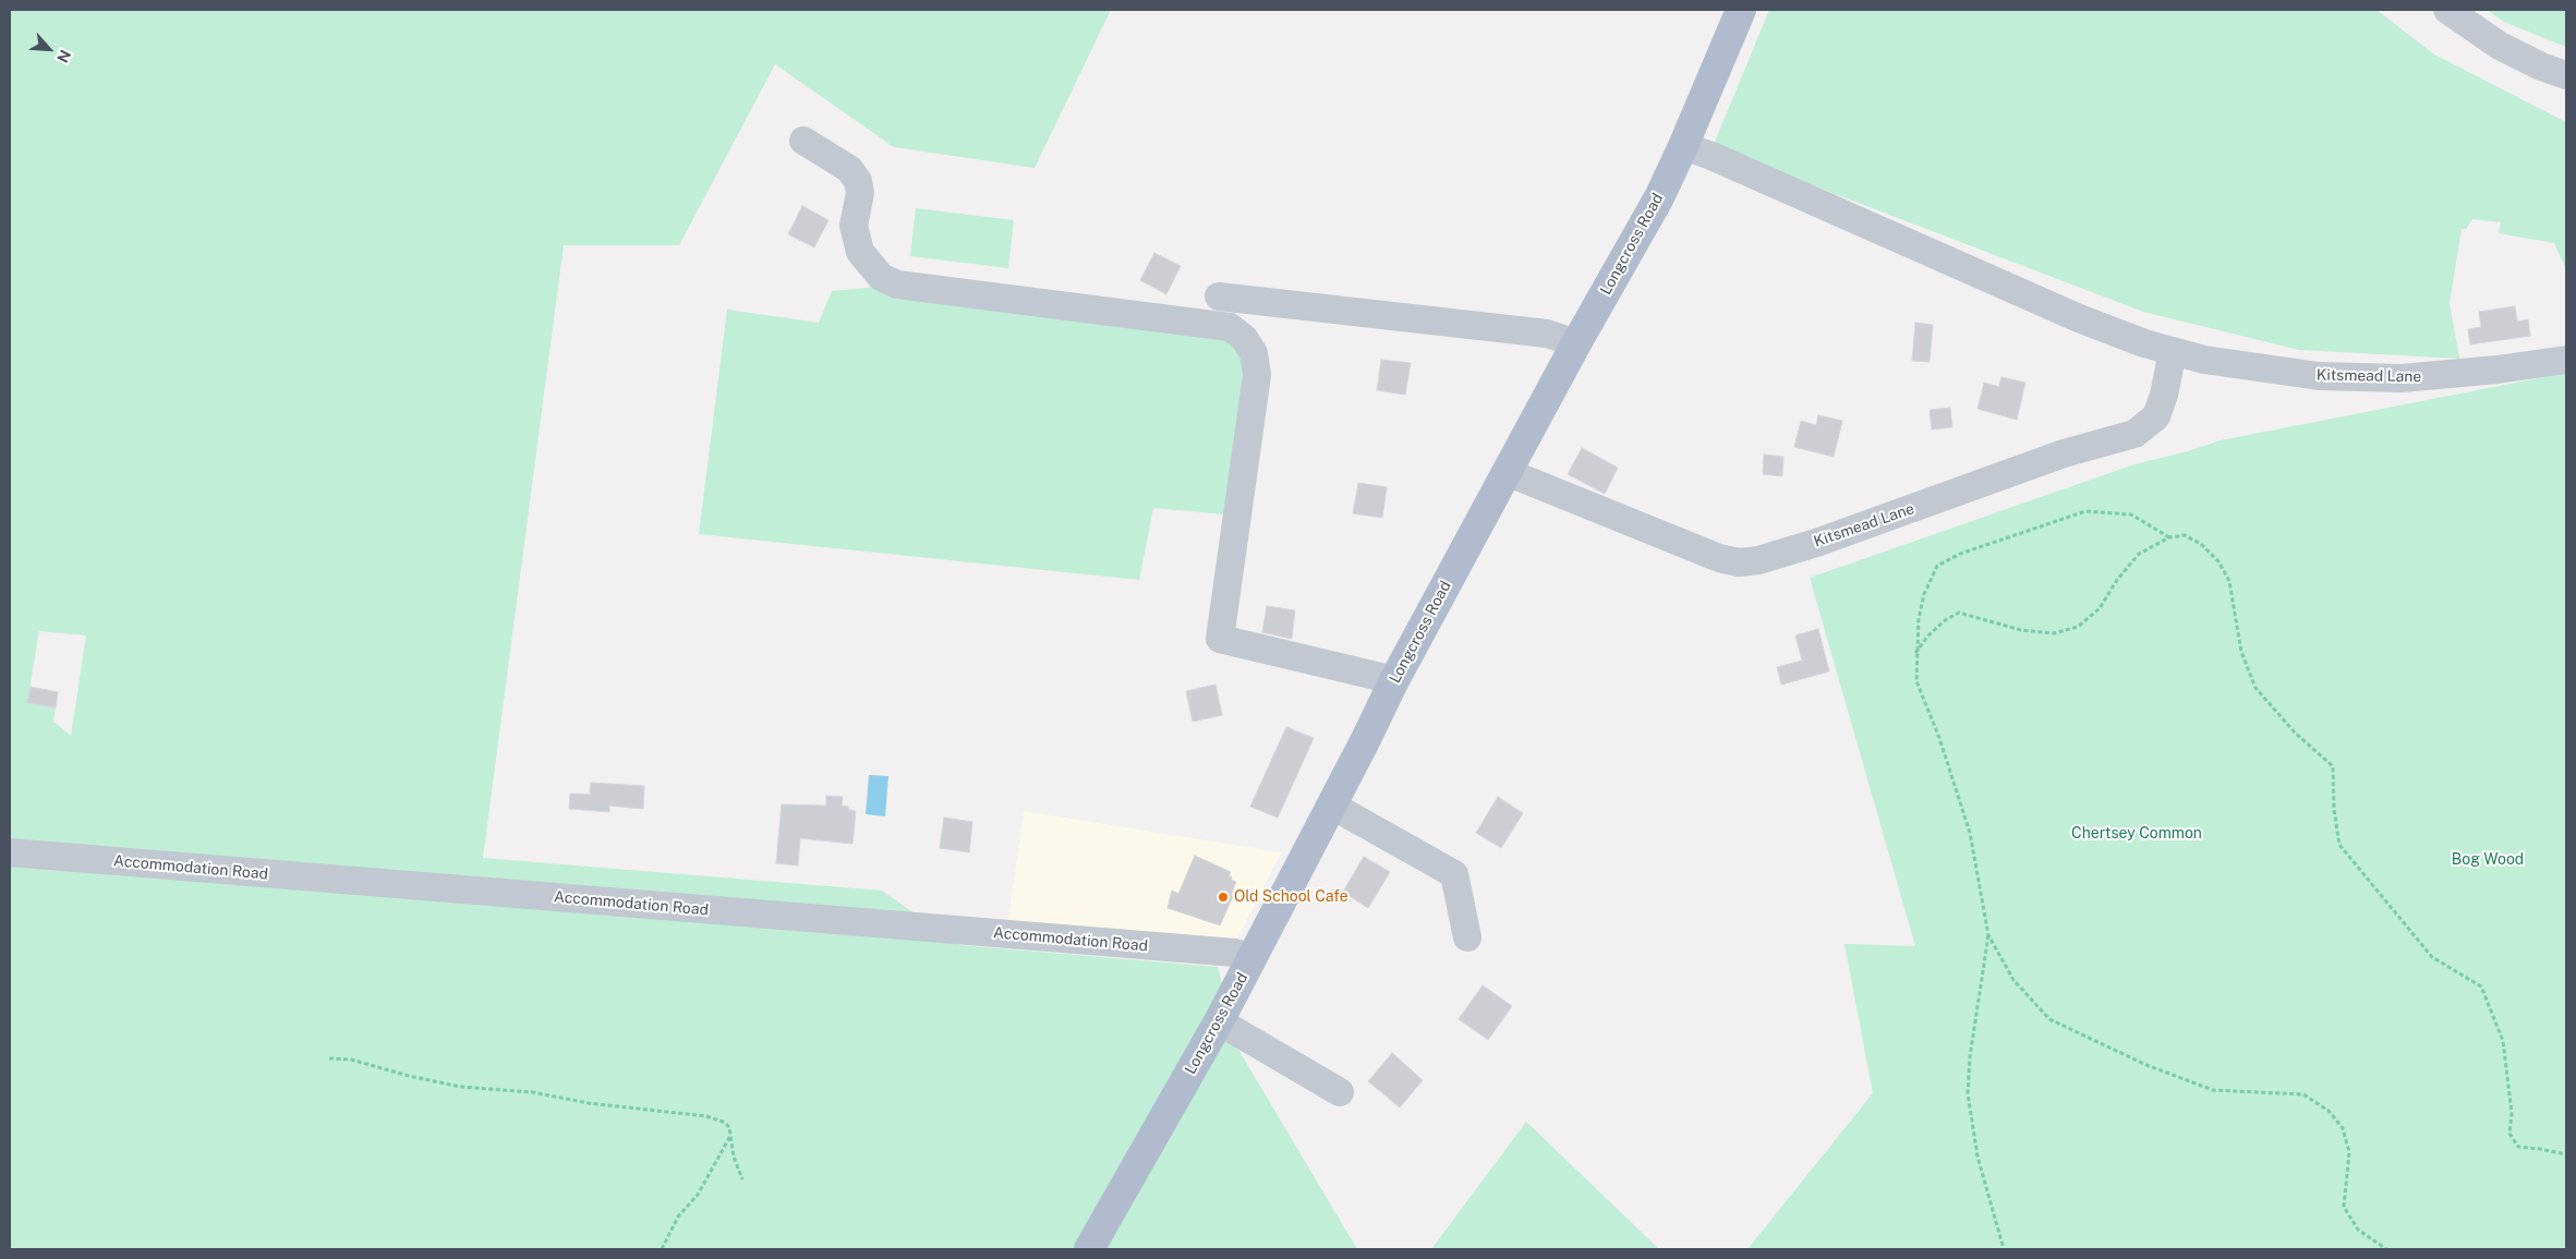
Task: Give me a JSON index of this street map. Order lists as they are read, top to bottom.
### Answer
{
  "streets": {
    "main road": ["Longcross Road"],
    "street": ["Kitsmead Lane", "Accommodation Road"]
  },
  "crossings": [
    ["Longcross Road", "Kitsmead Lane"],
    ["Longcross Road", "Accommodation Road"]
  ],
  "parks": ["Chertsey Common", "Bog Wood"],
  "places": ["Old School Cafe"],
  "north": "bottom right"
}
